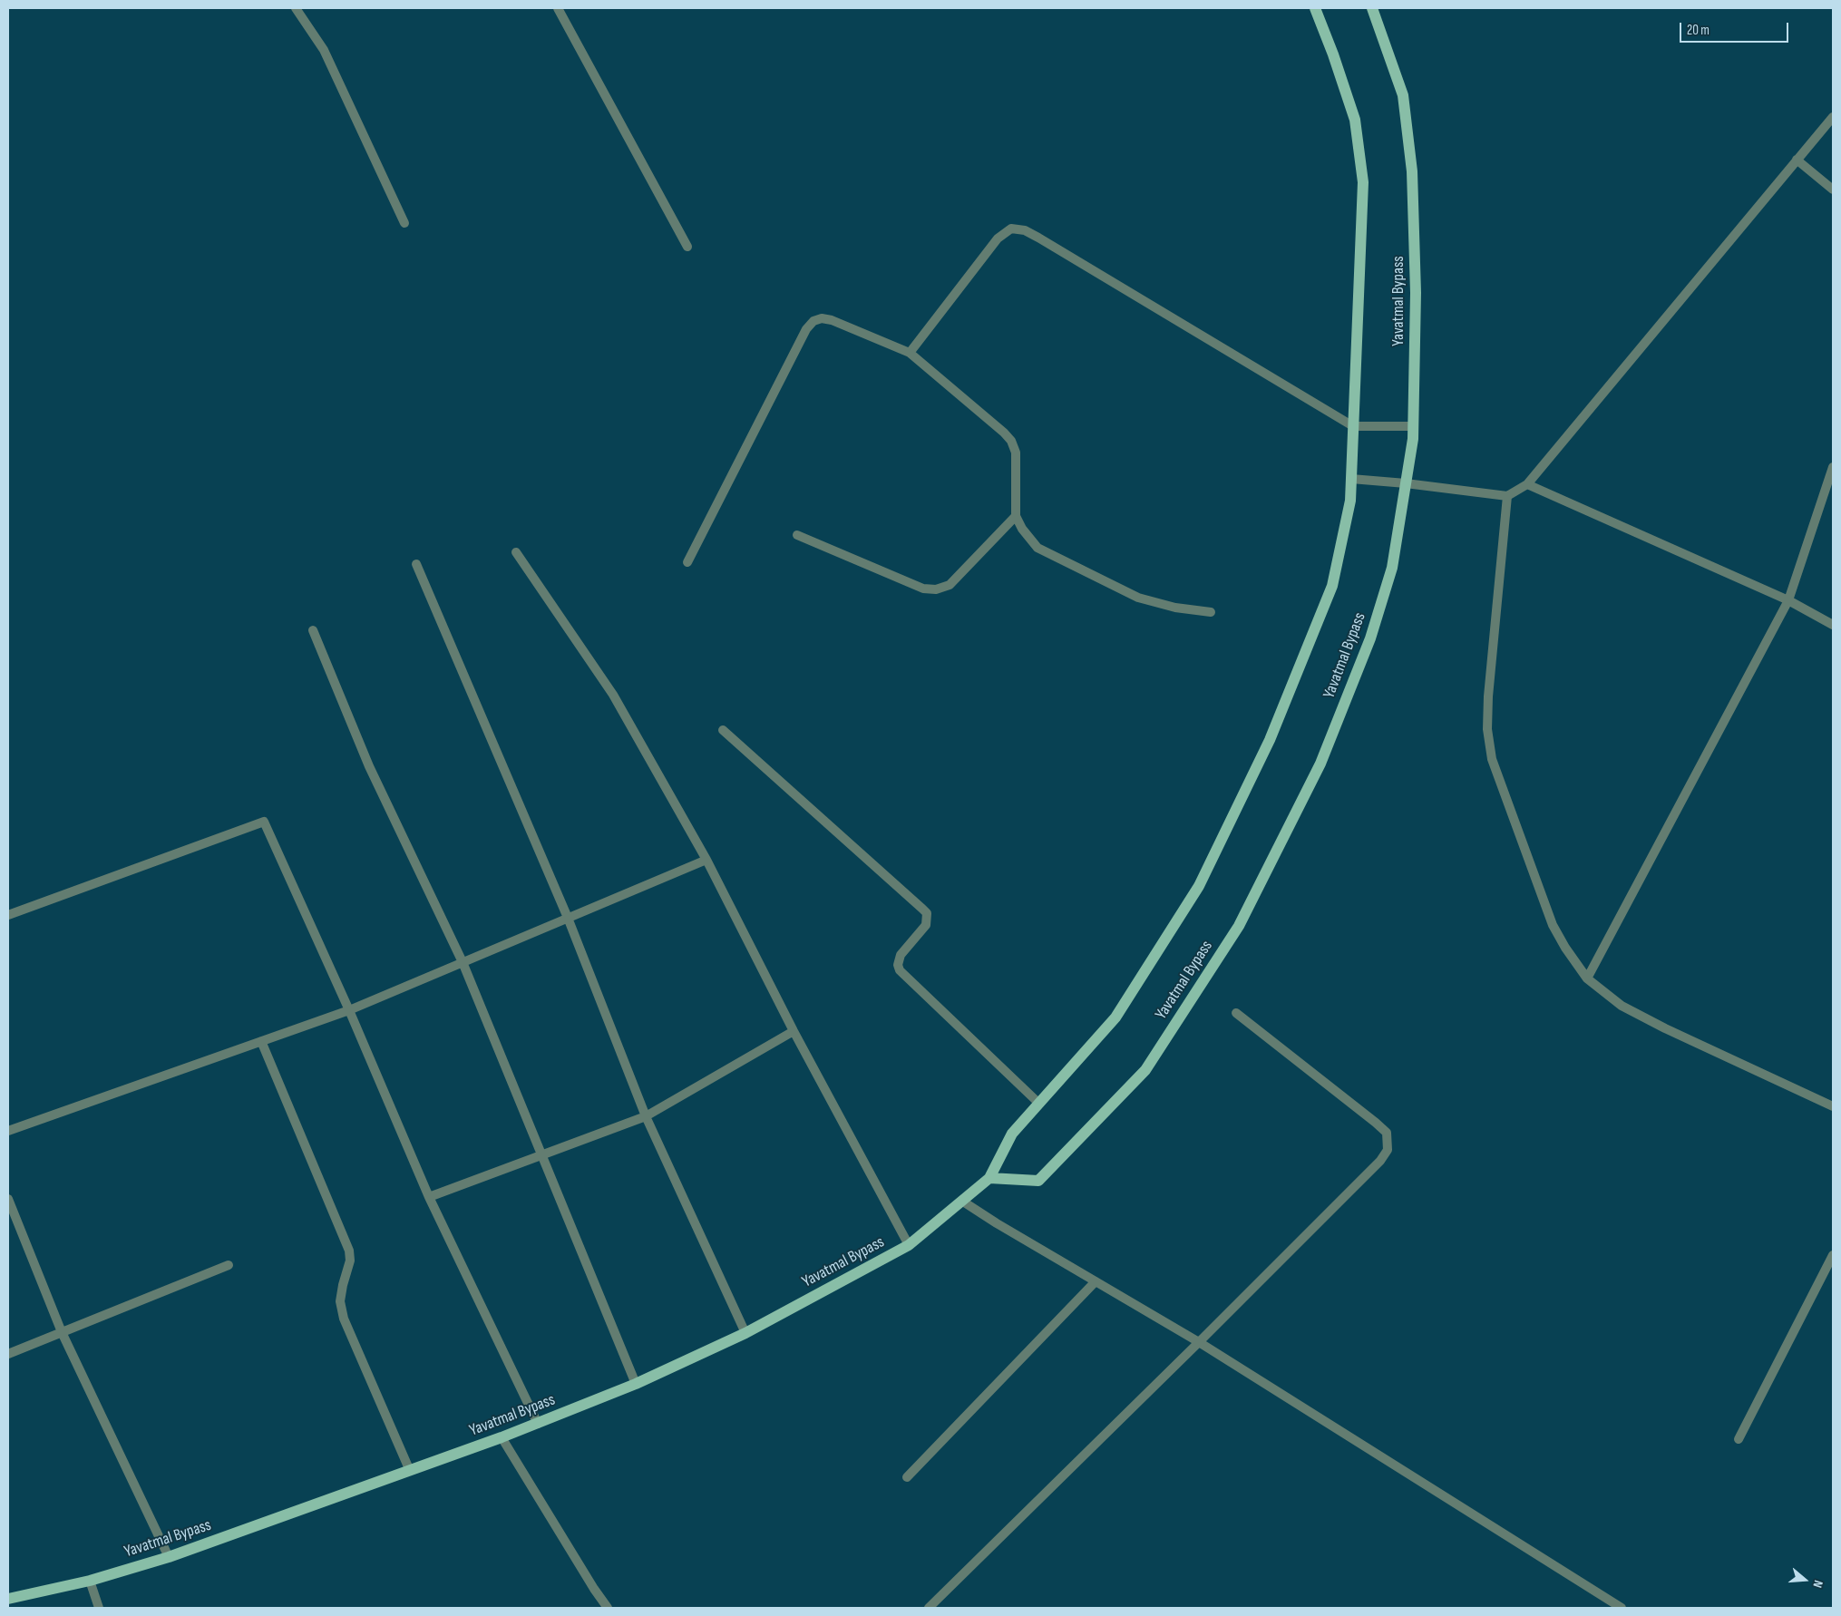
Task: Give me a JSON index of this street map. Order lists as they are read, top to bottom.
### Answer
{
  "streets": {
    "main road": ["Yavatmal Bypass"]
  },
  "scale_bar": "20 m",
  "north": "right"
}
